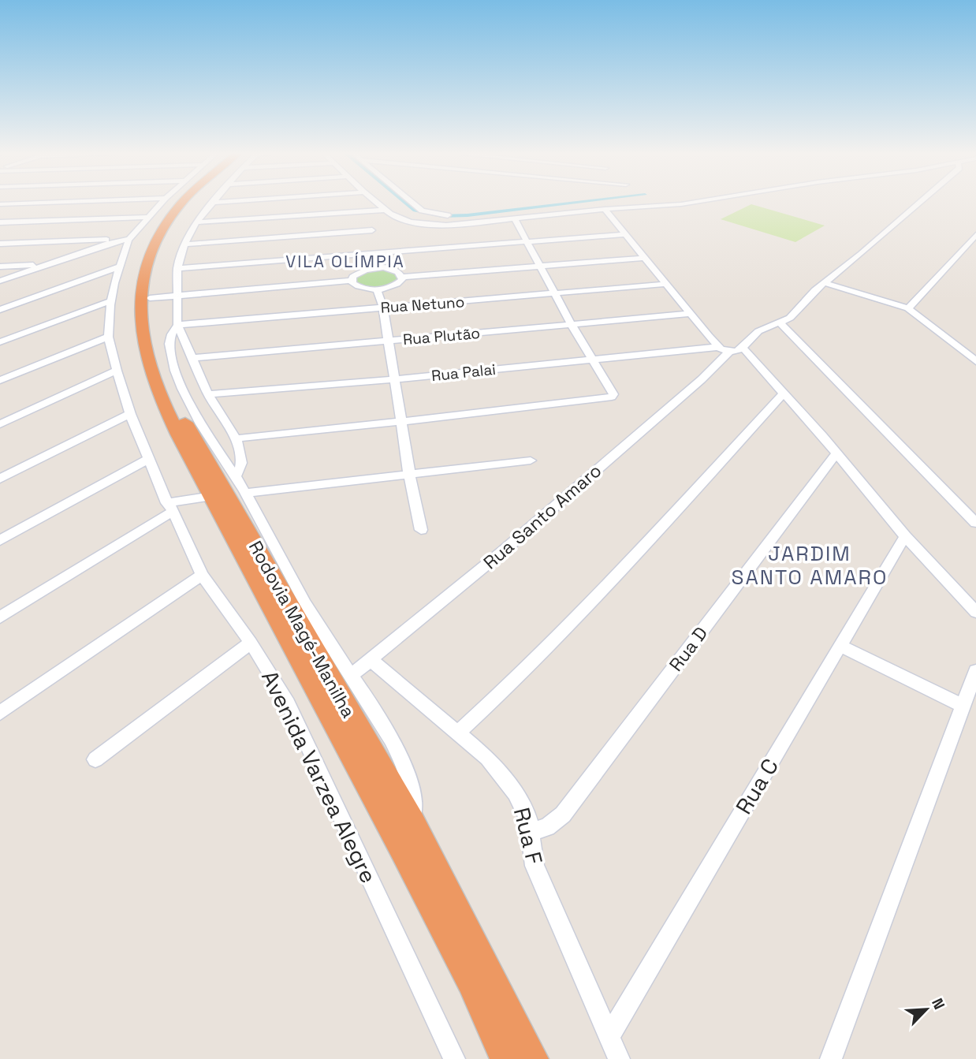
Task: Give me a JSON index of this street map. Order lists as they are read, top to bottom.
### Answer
{
  "streets": {
    "highway": ["Rodovia Magé-Manilha"],
    "street": [
      "Rua Netuno",
      "Rua Plutão",
      "Rua Palai",
      "Rua Santo Amaro",
      "Rua D",
      "Avenida Varzea Alegre",
      "Rua C",
      "Rua F"
    ]
  },
  "crossings": [
    ["Rua Palai", "Rua Santo Amaro"],
    ["Rua Santo Amaro", "Rua F"],
    ["Rua D", "Rua F"],
    ["Rua C", "Rua F"]
  ],
  "districts": ["VILA OLÍMPIA", "JARDIM SANTO AMARO"],
  "north": "top right"
}
